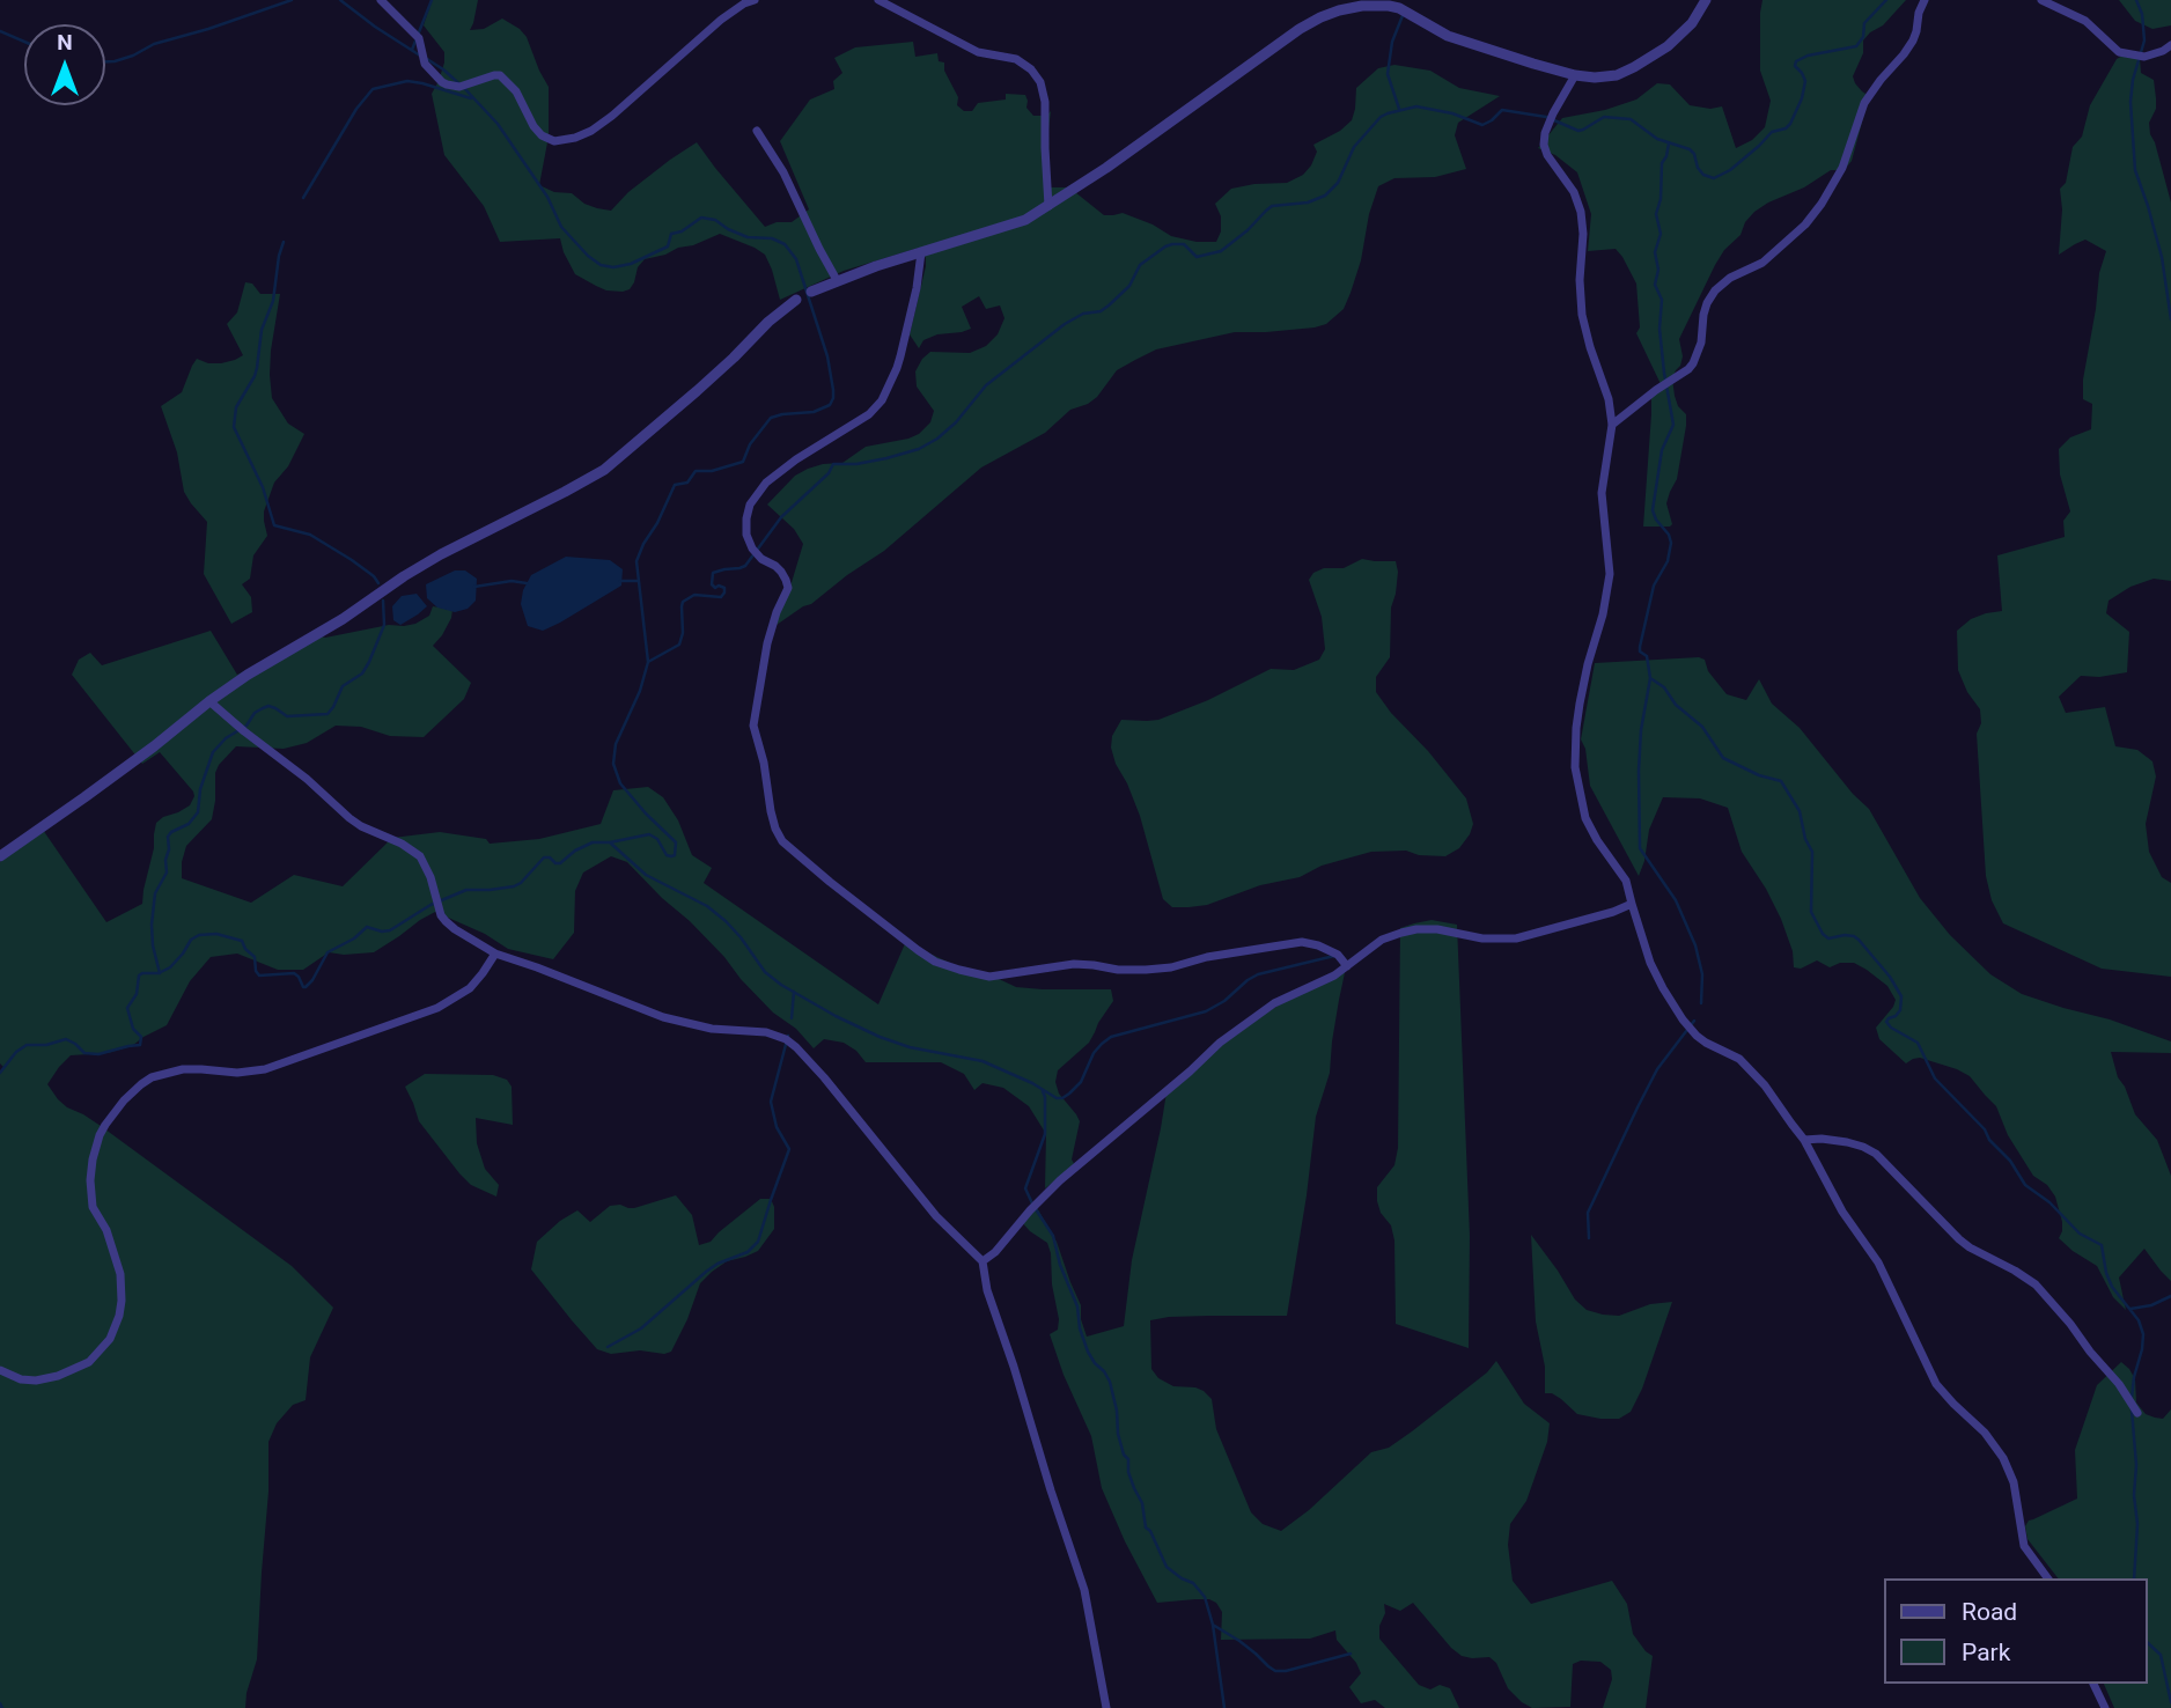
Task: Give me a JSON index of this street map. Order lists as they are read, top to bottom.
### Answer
{
  "legend": ["Road", "Park"],
  "north": "top"
}
